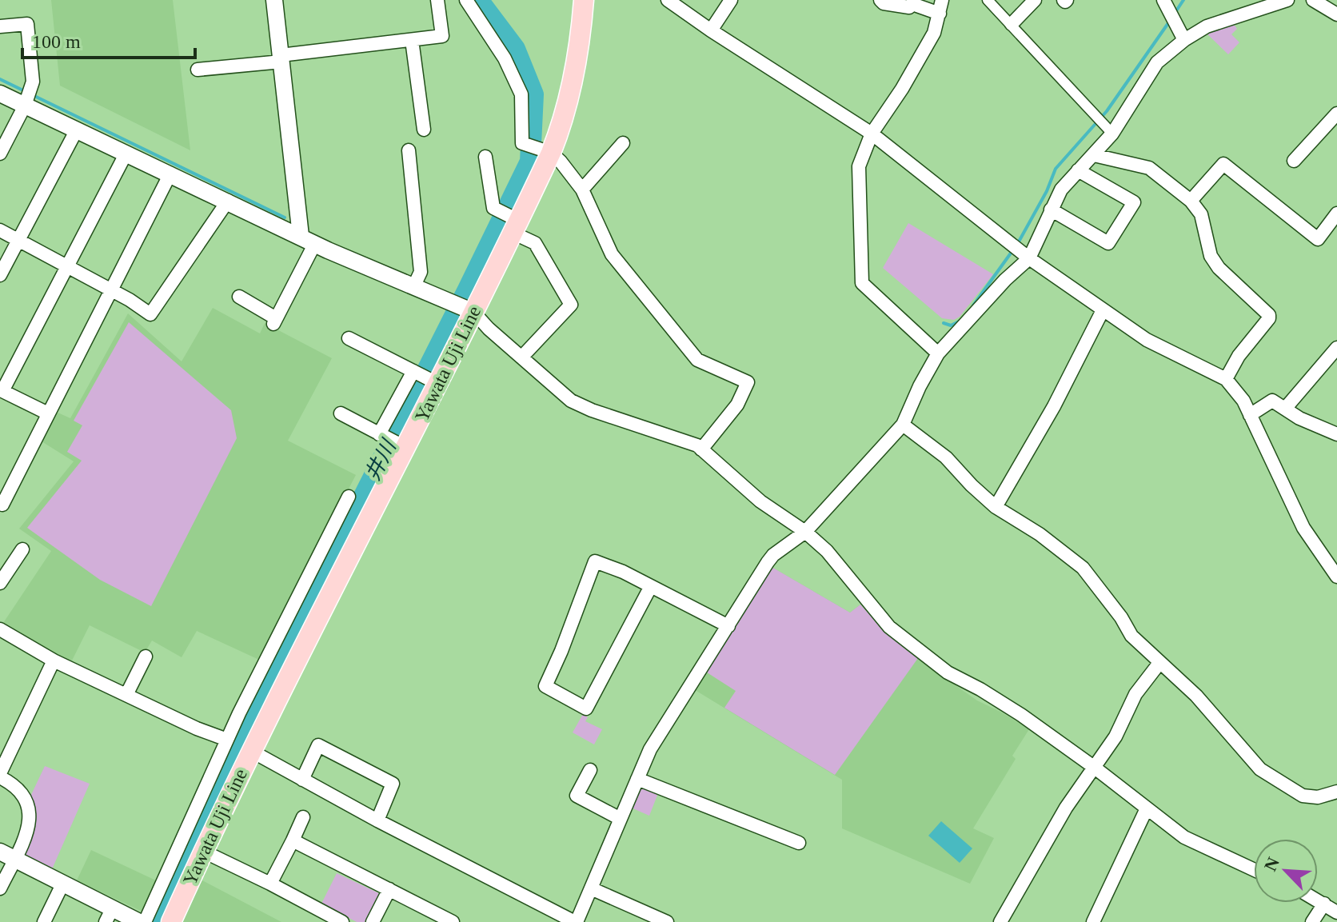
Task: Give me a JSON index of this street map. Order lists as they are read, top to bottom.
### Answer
{
  "streets": {
    "main road": ["Yawata Uji Line"]
  },
  "water": ["井川"],
  "scale_bar": "100 m",
  "north": "top left"
}
